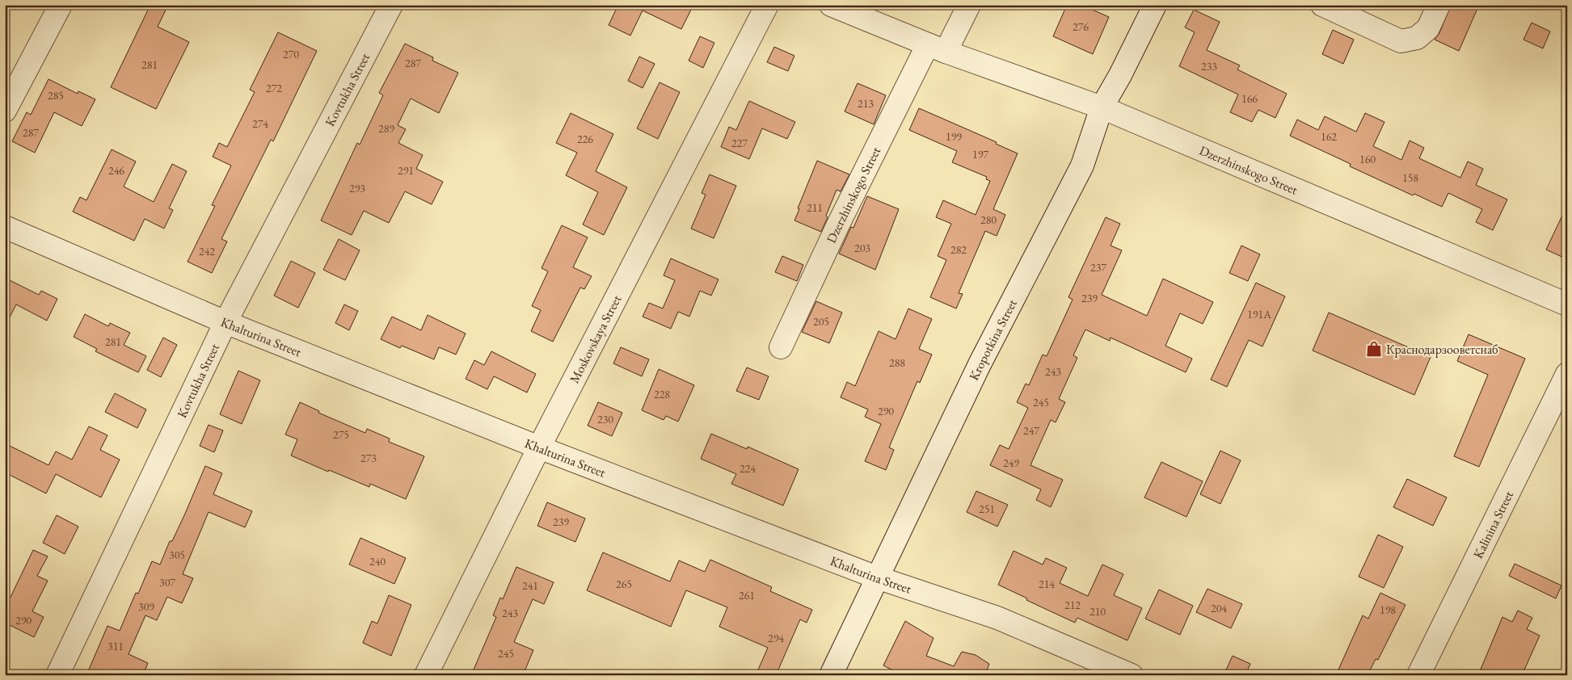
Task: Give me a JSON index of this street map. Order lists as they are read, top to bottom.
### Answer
{
  "streets": {
    "street": [
      "Kovtukha Street",
      "Dzerzhinskogo Street",
      "Khalturina Street",
      "Moskovskaya Street",
      "Kropotkina Street",
      "Kalinina Street"
    ]
  },
  "crossings": [
    ["Kovtukha Street", "Khalturina Street"],
    ["Dzerzhinskogo Street", "Kropotkina Street"],
    ["Khalturina Street", "Moskovskaya Street"],
    ["Khalturina Street", "Kropotkina Street"]
  ],
  "places": {
    "shop": ["Краснодарзооветснаб"]
  },
  "house_numbers": [
    "276",
    "270",
    "287",
    "281",
    "233",
    "272",
    "285",
    "166",
    "213",
    "274",
    "289",
    "287",
    "199",
    "162",
    "226",
    "227",
    "197",
    "160",
    "246",
    "291",
    "158",
    "293",
    "211",
    "280",
    "203",
    "282",
    "242",
    "237",
    "239",
    "191А",
    "205",
    "281",
    "288",
    "243",
    "228",
    "245",
    "290",
    "230",
    "247",
    "275",
    "273",
    "249",
    "224",
    "251",
    "239",
    "305",
    "240",
    "307",
    "265",
    "214",
    "241",
    "261",
    "212",
    "309",
    "204",
    "198",
    "210",
    "243",
    "290",
    "294",
    "311",
    "245"
  ]
}
